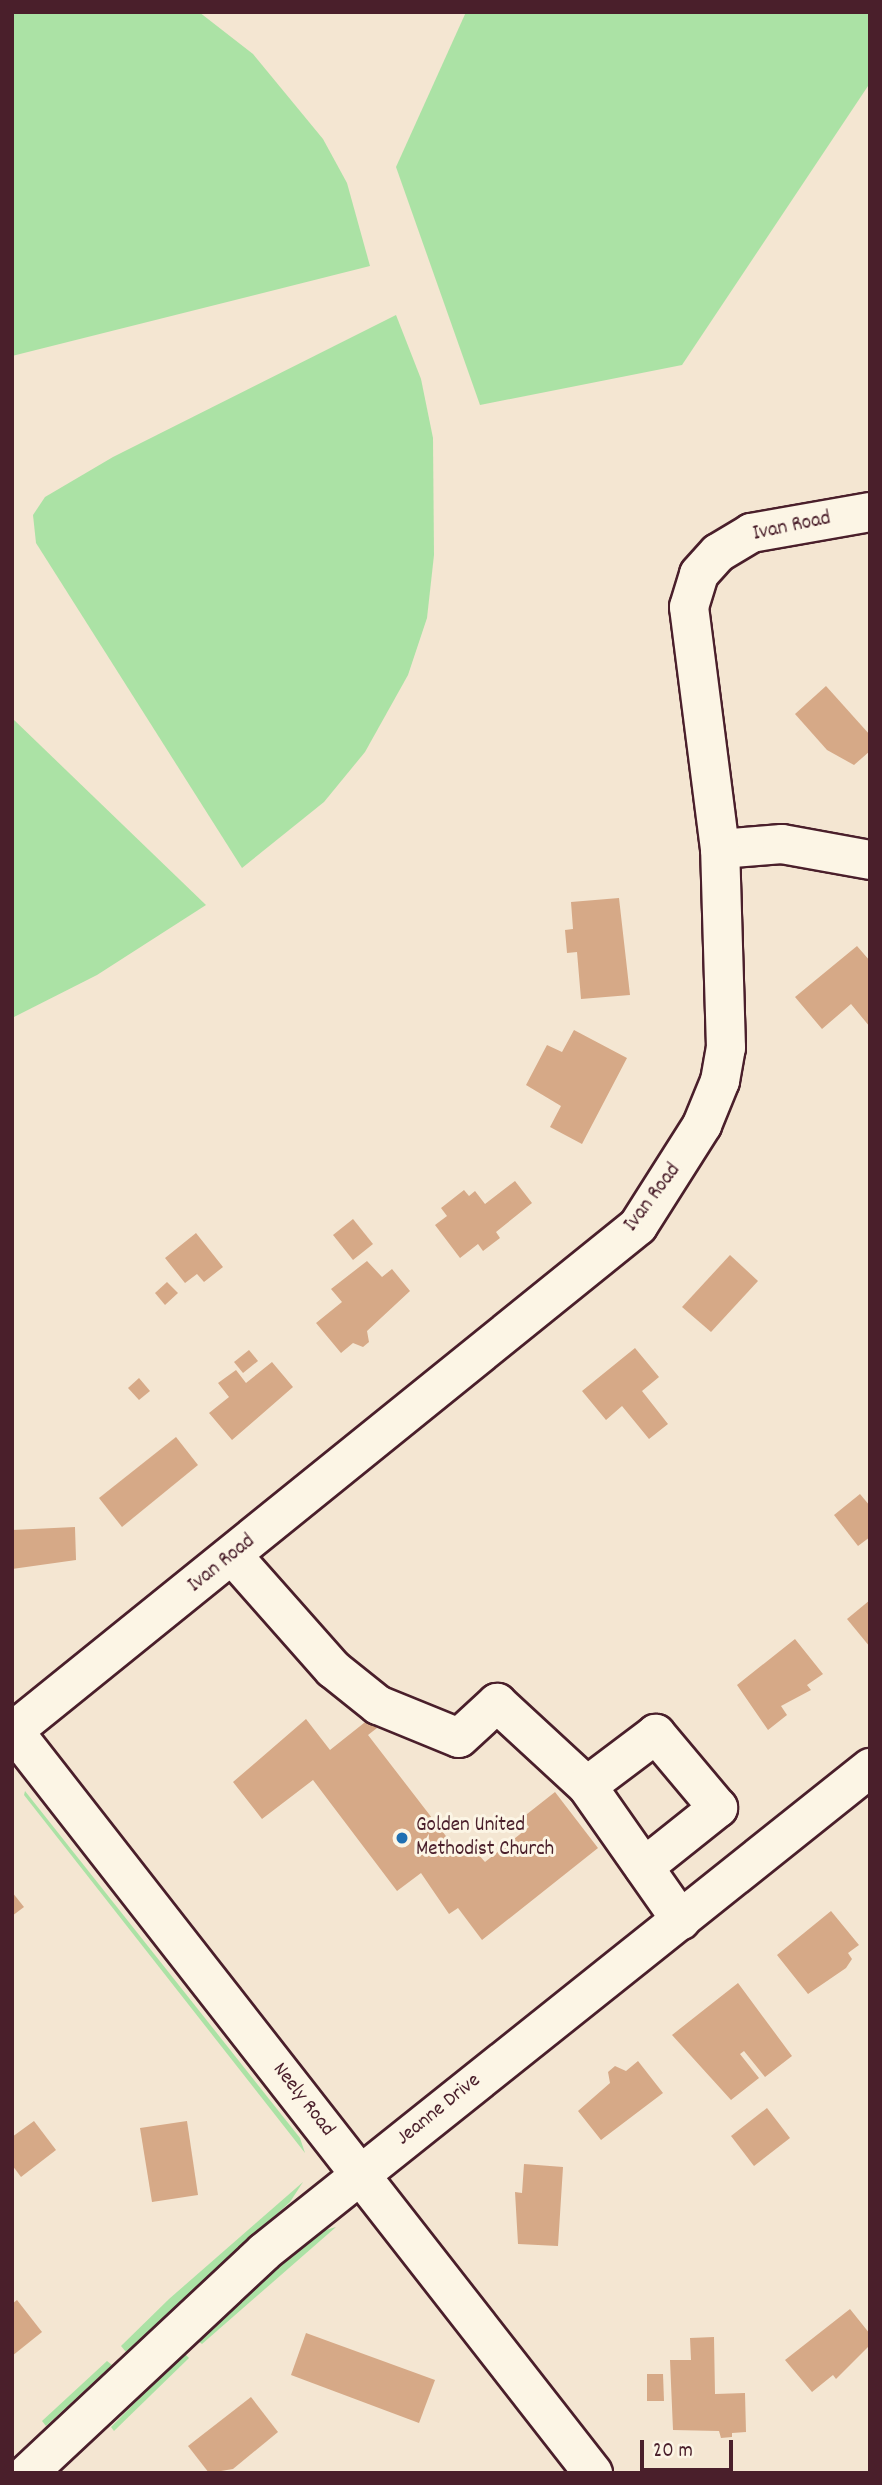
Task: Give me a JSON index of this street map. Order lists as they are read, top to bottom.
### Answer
{
  "streets": {
    "street": ["Ivan Road", "Neely Road", "Jeanne Drive"]
  },
  "crossings": [
    ["Ivan Road", "Neely Road"],
    ["Neely Road", "Jeanne Drive"]
  ],
  "places": ["Golden United Methodist Church"],
  "scale_bar": "20 m"
}
